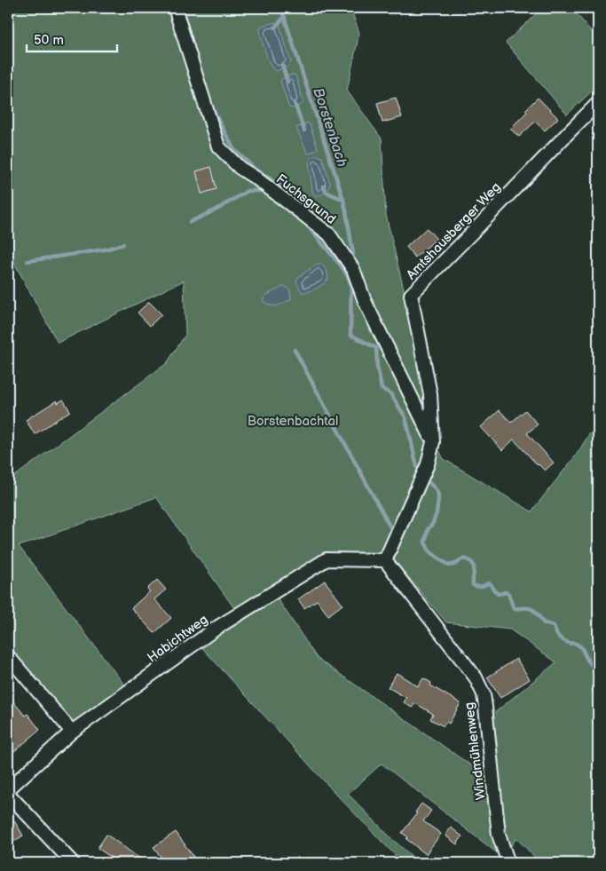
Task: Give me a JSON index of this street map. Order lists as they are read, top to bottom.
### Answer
{
  "streets": {
    "street": [
      "Fuchsgrund",
      "Amtshausberger Weg",
      "Habichtweg",
      "Windmühlenweg"
    ]
  },
  "crossings": [
    ["Fuchsgrund", "Amtshausberger Weg"],
    ["Amtshausberger Weg", "Habichtweg"],
    ["Amtshausberger Weg", "Windmühlenweg"],
    ["Habichtweg", "Windmühlenweg"]
  ],
  "water": ["Borstenbach"],
  "parks": ["Borstenbachtal"],
  "scale_bar": "50 m"
}
